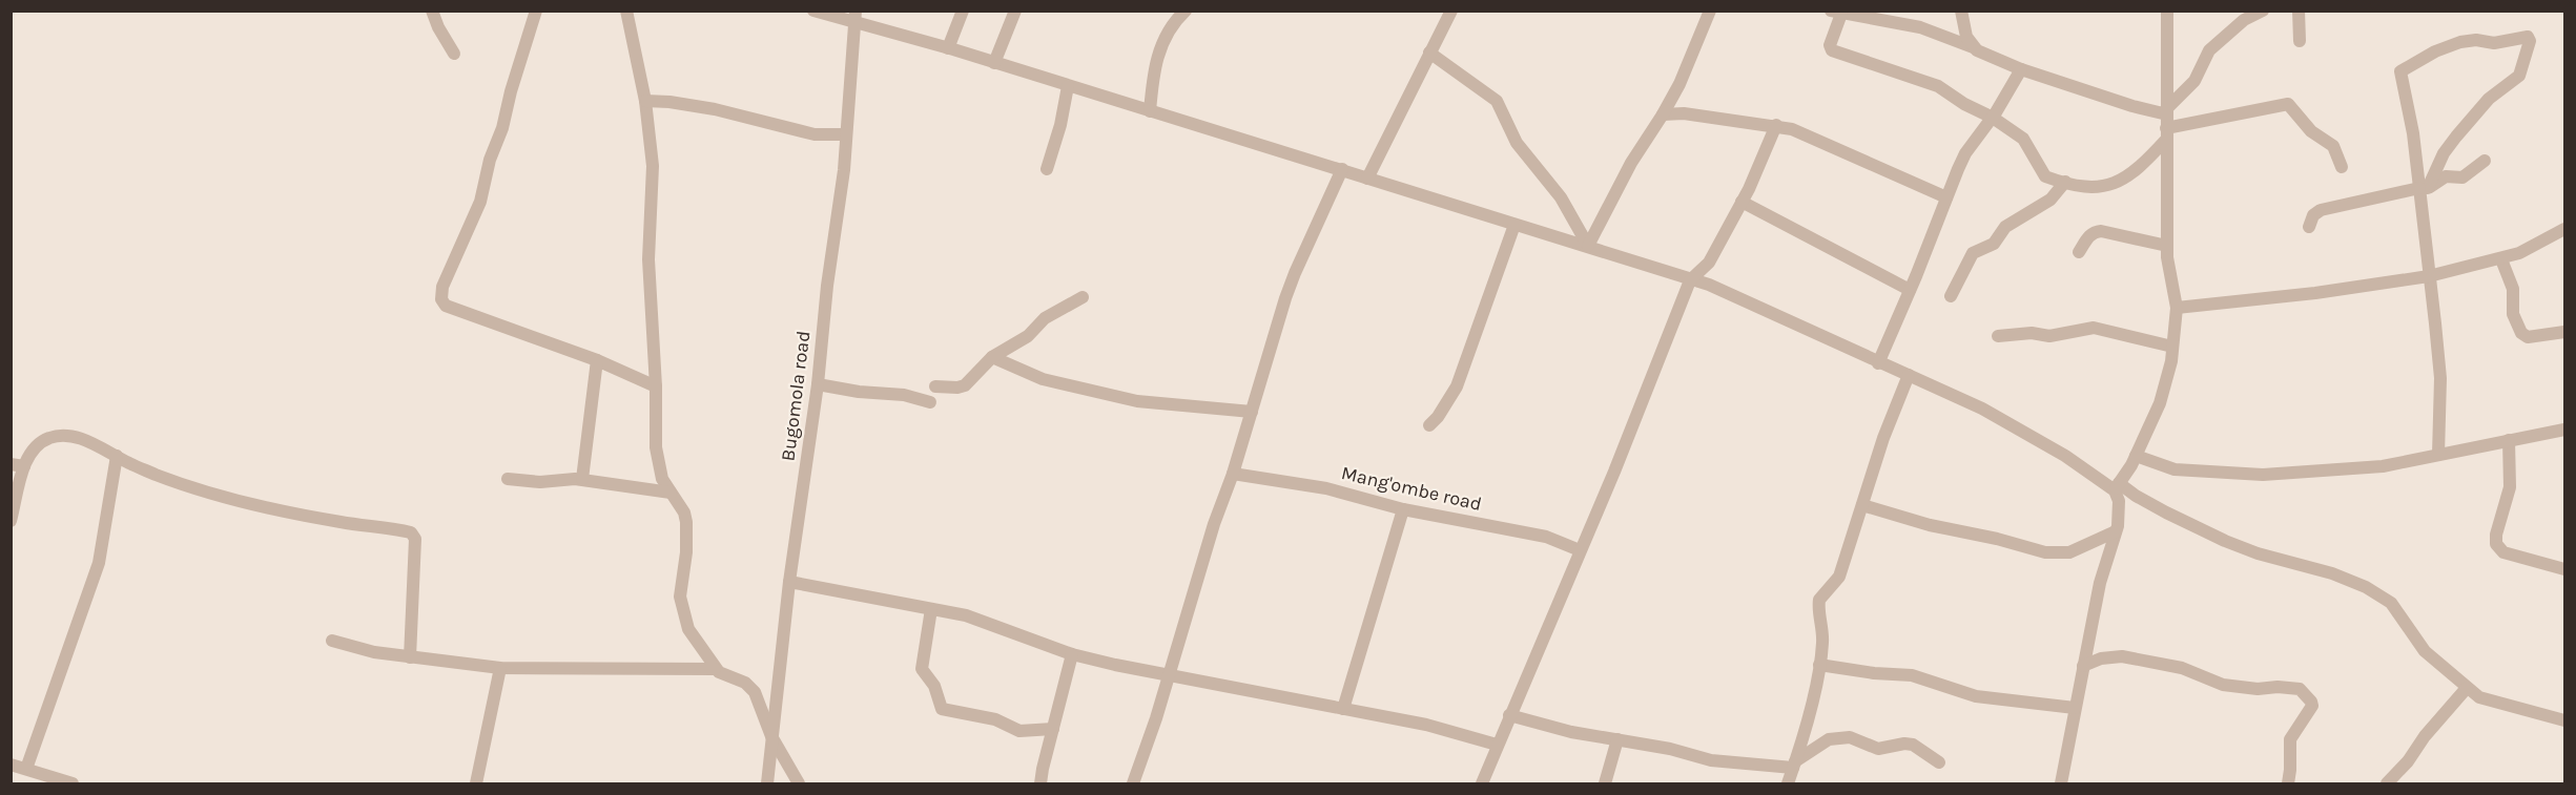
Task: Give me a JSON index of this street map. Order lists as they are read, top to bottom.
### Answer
{
  "streets": {
    "street": ["Bugomola road", "Mang'ombe road"]
  }
}
